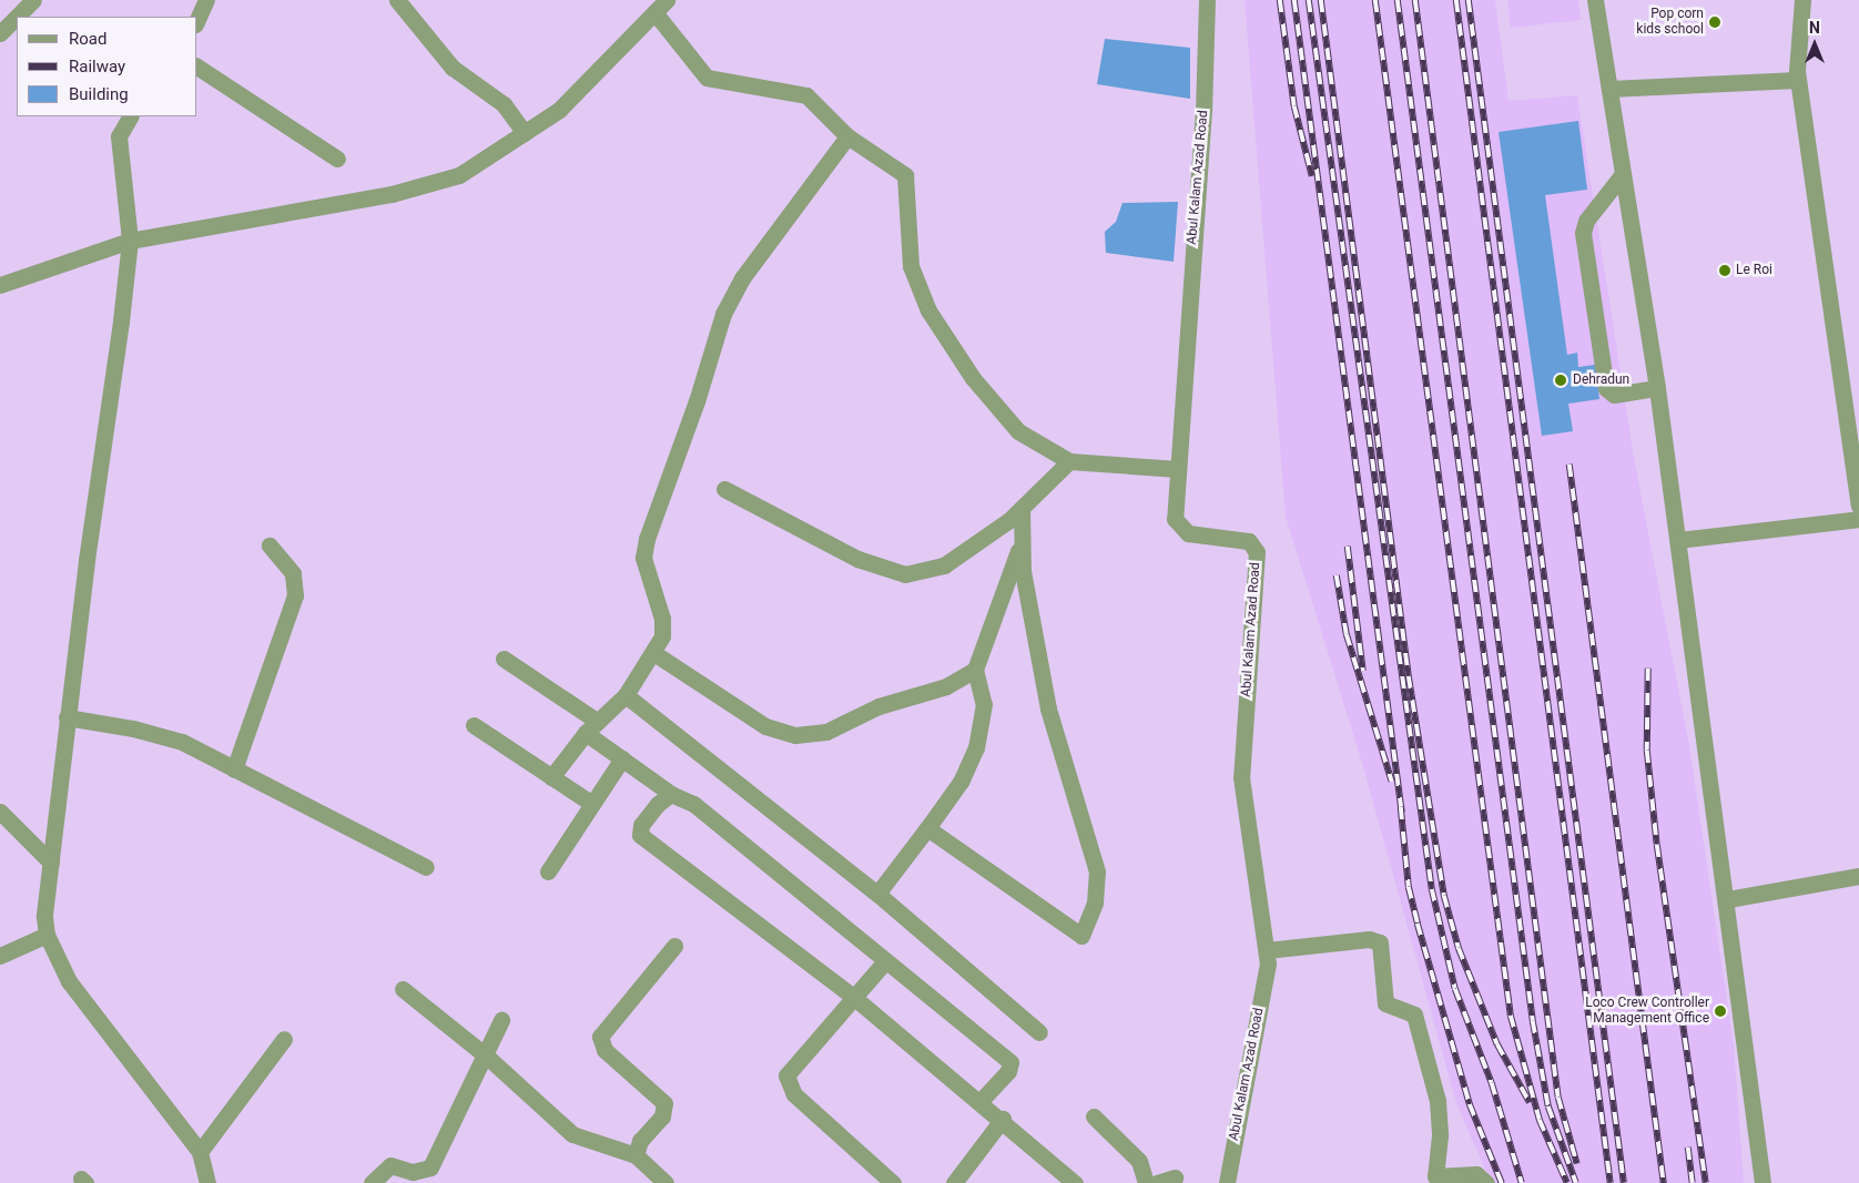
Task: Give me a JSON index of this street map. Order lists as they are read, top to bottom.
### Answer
{
  "streets": {
    "street": ["Abul Kalam Azad Road"]
  },
  "places": [
    "Pop corn kids school",
    "Le Roi",
    "Dehradun",
    "Loco Crew Controller Management Office"
  ],
  "legend": ["Road", "Railway", "Building"],
  "north": "top"
}
